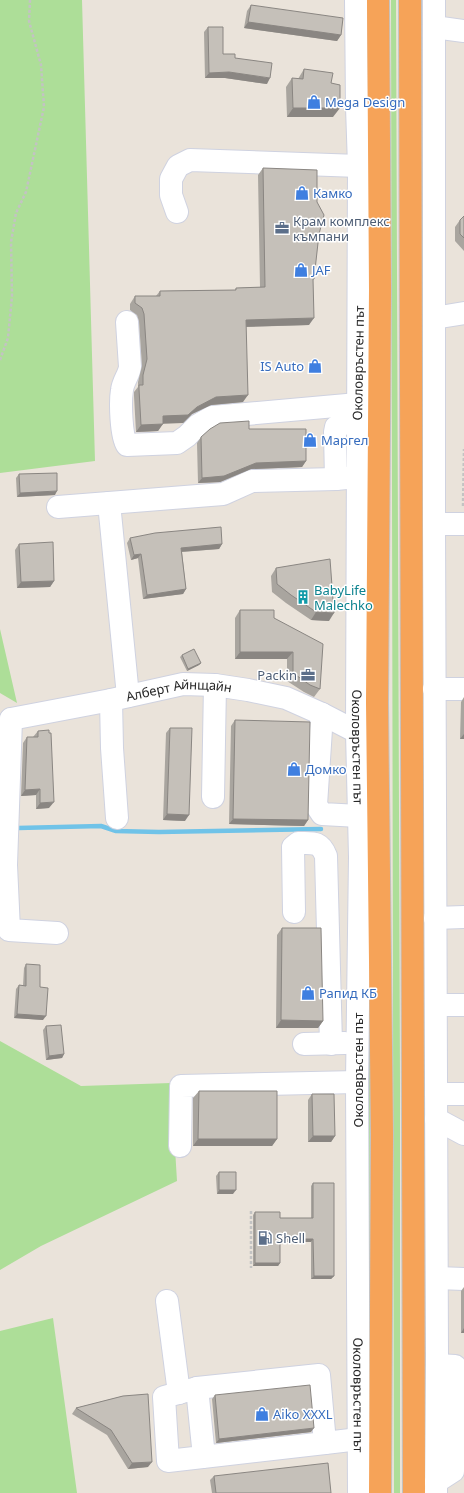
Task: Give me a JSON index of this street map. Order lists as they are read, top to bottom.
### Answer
{
  "streets": {
    "highway": ["Околовръстен път"],
    "street": ["Алберт Айнщайн"]
  },
  "crossings": [
    ["Околовръстен път", "Алберт Айнщайн"]
  ],
  "places": {
    "shop": [
      "Mega Design",
      "Камко",
      "JAF",
      "IS Auto",
      "Маргел",
      "Домко",
      "Рапид КБ",
      "Aiko XXXL"
    ],
    "office": ["Крам комплекс къмпани", "Packin"],
    "building": ["BabyLife Malechko"],
    "fuel station": ["Shell"]
  }
}
